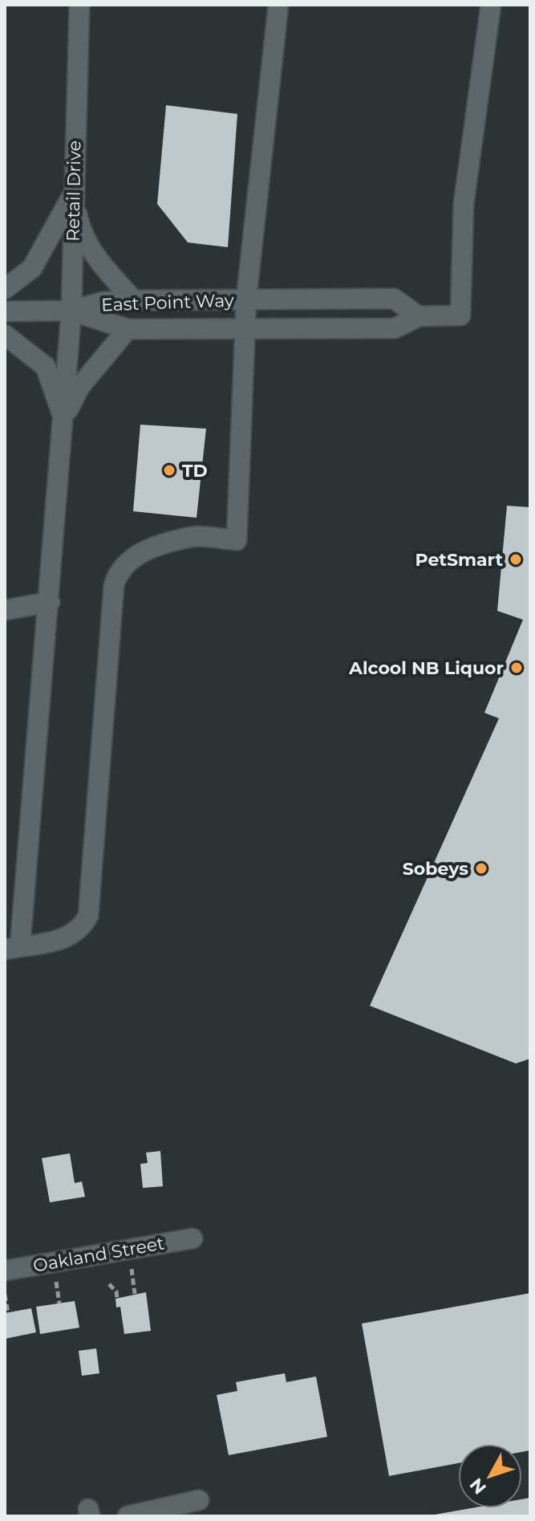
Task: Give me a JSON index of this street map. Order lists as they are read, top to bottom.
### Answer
{
  "streets": {
    "street": ["Retail Drive", "East Point Way", "Oakland Street"]
  },
  "crossings": [
    ["Retail Drive", "East Point Way"]
  ],
  "places": [
    "TD",
    "PetSmart",
    "Alcool NB Liquor",
    "Sobeys"
  ],
  "north": "bottom left"
}
